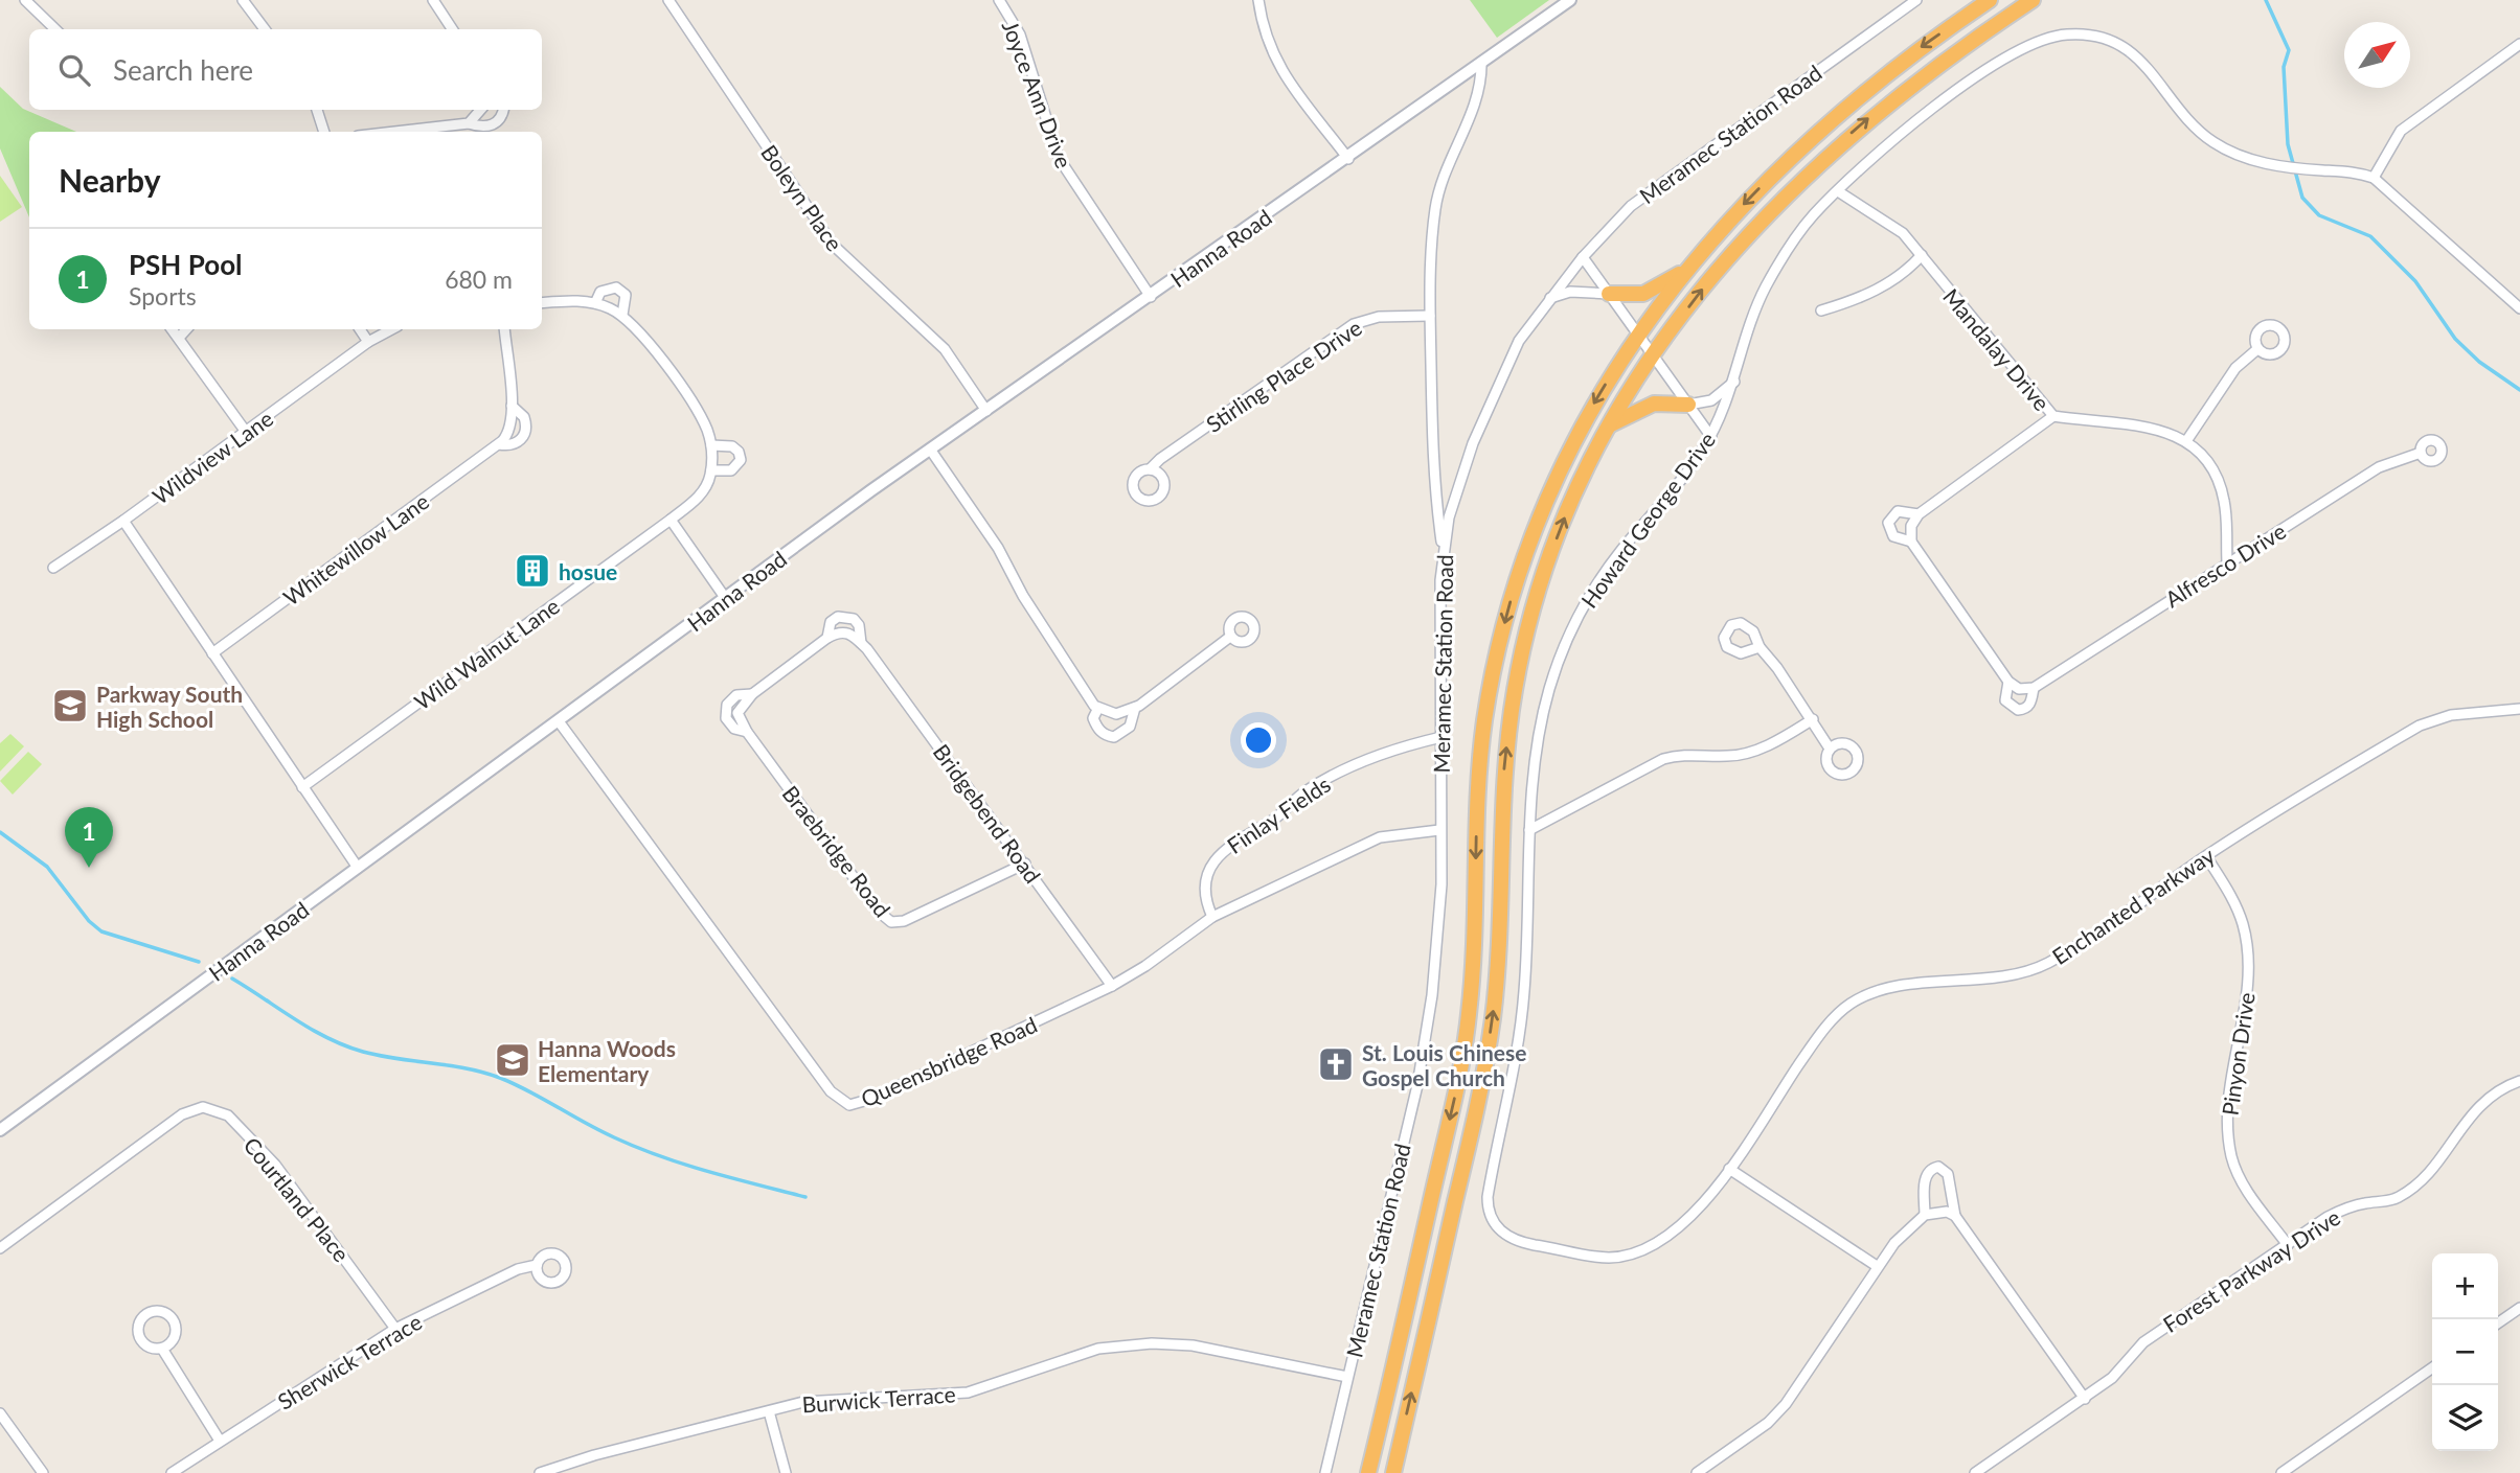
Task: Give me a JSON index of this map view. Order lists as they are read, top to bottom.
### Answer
{
  "streets": {
    "street": [
      "Joyce Ann Drive",
      "Meramec Station Road",
      "Boleyn Place",
      "Hanna Road",
      "Mandalay Drive",
      "Stirling Place Drive",
      "Wildview Lane",
      "Howard George Drive",
      "Whitewillow Lane",
      "Alfresco Drive",
      "Wild Walnut Lane",
      "Bridgebend Road",
      "Finlay Fields",
      "Braebridge Road",
      "Enchanted Parkway",
      "Pinyon Drive",
      "Queensbridge Road",
      "Courtland Place",
      "Forest Parkway Drive",
      "Sherwick Terrace",
      "Burwick Terrace"
    ]
  },
  "crossings": [
    ["Joyce Ann Drive", "Hanna Road"],
    ["Meramec Station Road", "Finlay Fields"],
    ["Meramec Station Road", "Queensbridge Road"],
    ["Meramec Station Road", "Burwick Terrace"],
    ["Boleyn Place", "Hanna Road"],
    ["Hanna Road", "Queensbridge Road"],
    ["Mandalay Drive", "Howard George Drive"],
    ["Mandalay Drive", "Alfresco Drive"],
    ["Howard George Drive", "Enchanted Parkway"],
    ["Bridgebend Road", "Braebridge Road"],
    ["Bridgebend Road", "Queensbridge Road"],
    ["Finlay Fields", "Queensbridge Road"],
    ["Enchanted Parkway", "Pinyon Drive"],
    ["Pinyon Drive", "Forest Parkway Drive"],
    ["Courtland Place", "Sherwick Terrace"]
  ],
  "places": {
    "building": ["hosue"],
    "school or university": ["Parkway South High School", "Hanna Woods Elementary"],
    "church": ["St. Louis Chinese Gospel Church"]
  },
  "north": "top right",
  "page": {
    "search": "Search here",
    "heading": "Nearby",
    "list": [
      {
        "mark": "1",
        "name": "PSH Pool",
        "note": "Sports",
        "value": "680 m"
      }
    ],
    "pins": "1",
    "map_buttons": ["+", "−"]
  }
}
